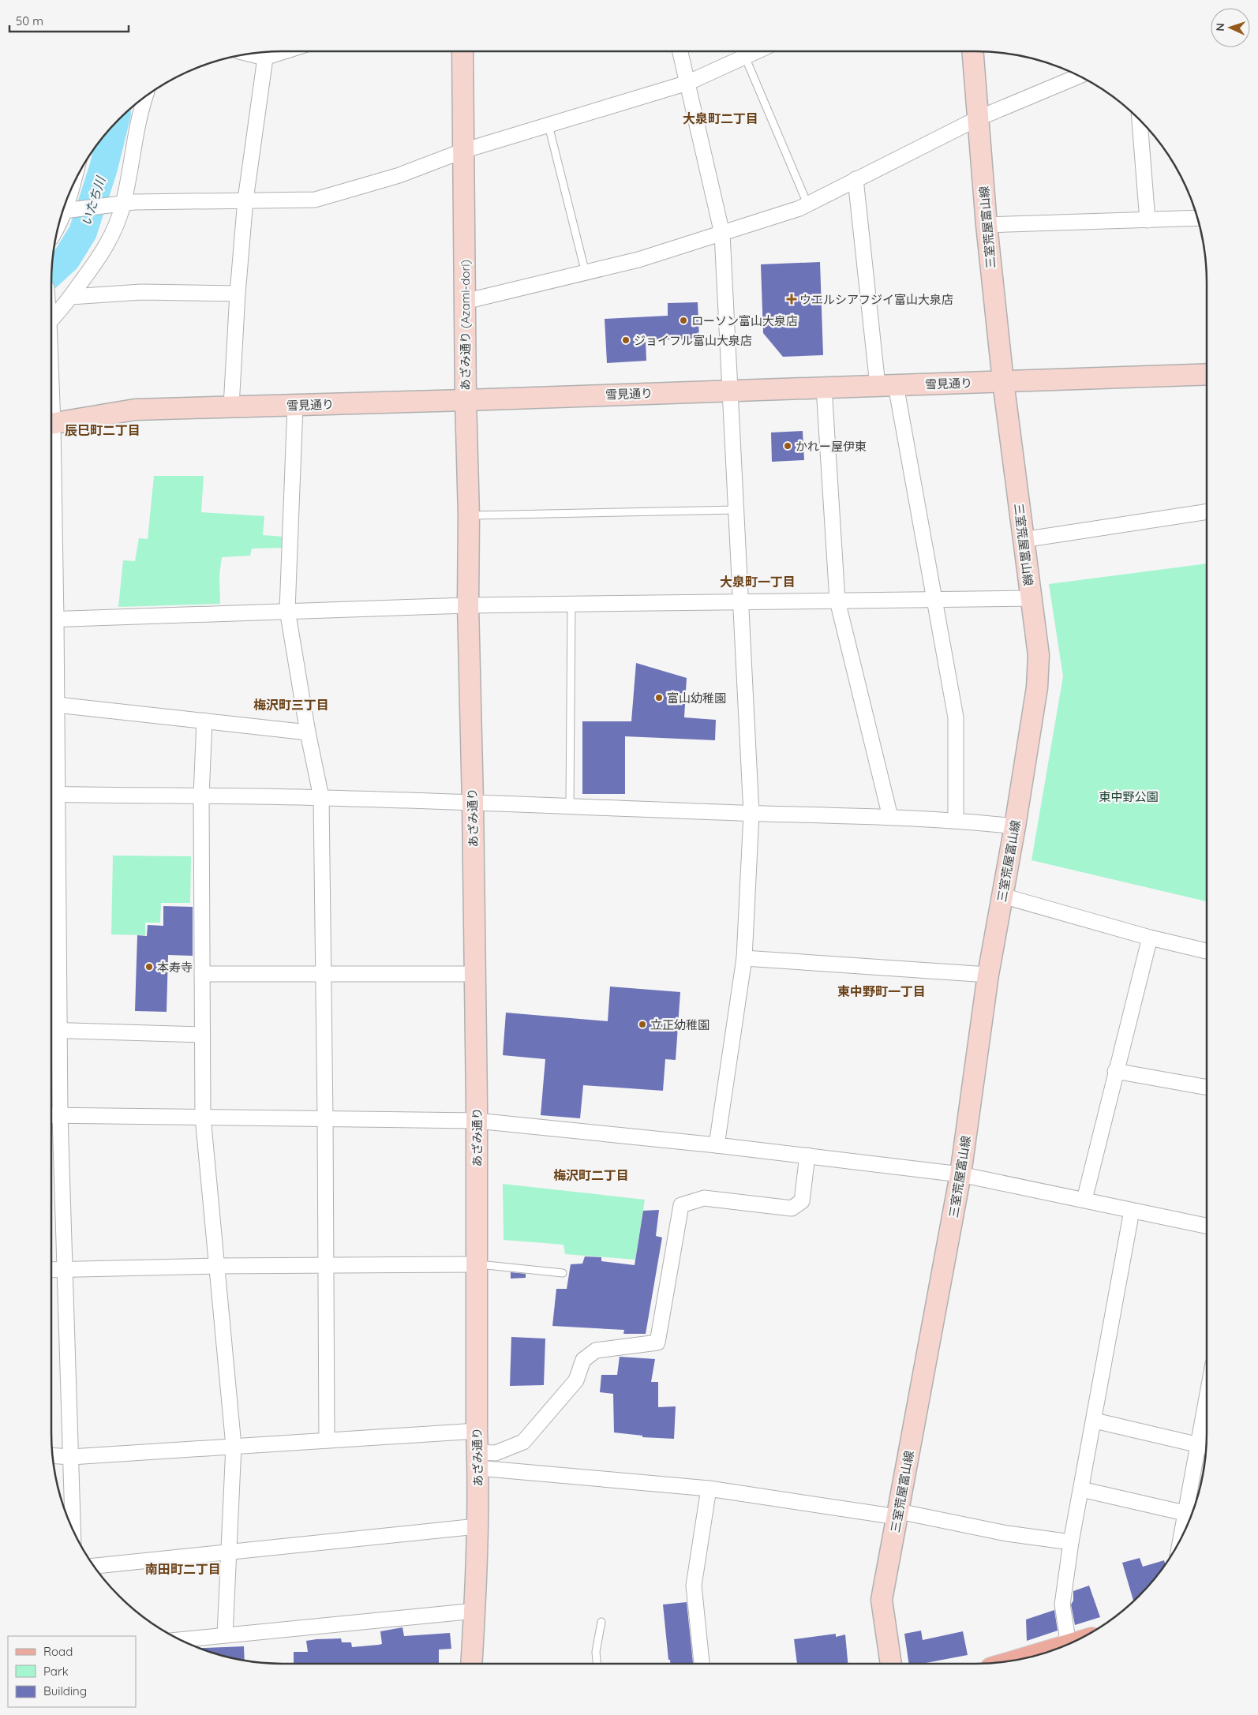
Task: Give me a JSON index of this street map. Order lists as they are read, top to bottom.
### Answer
{
  "streets": {
    "street": [
      "三室荒屋富山線",
      "あざみ通り (Azami-dori)",
      "雪見通り",
      "あざみ通り"
    ]
  },
  "crossings": [
    ["三室荒屋富山線", "雪見通り"],
    ["あざみ通り (Azami-dori)", "雪見通り"],
    ["あざみ通り (Azami-dori)", "あざみ通り"]
  ],
  "districts": [
    "大泉町二丁目",
    "辰巳町二丁目",
    "大泉町一丁目",
    "梅沢町三丁目",
    "東中野町一丁目",
    "梅沢町二丁目",
    "南田町二丁目"
  ],
  "water": ["いたち川"],
  "parks": ["東中野公園"],
  "places": {
    "health": ["ウエルシアフジイ富山大泉店"],
    "other": [
      "ローソン富山大泉店",
      "ジョイフル富山大泉店",
      "かれー屋伊東",
      "富山幼稚園",
      "本寿寺",
      "立正幼稚園"
    ]
  },
  "legend": ["Road", "Park", "Building"],
  "scale_bar": "50 m",
  "north": "left"
}
